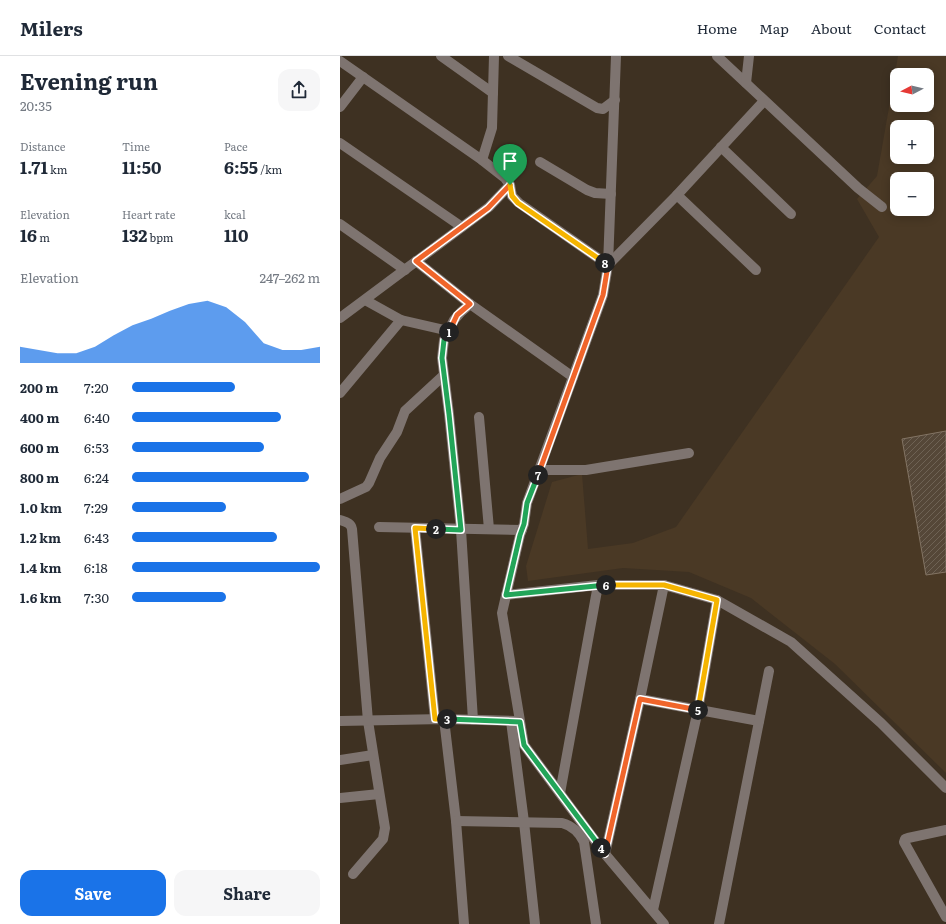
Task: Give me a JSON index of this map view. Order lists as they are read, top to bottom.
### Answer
{
  "north": "left",
  "page": {
    "header": "Milers",
    "nav": [
      "Home",
      "Map",
      "About",
      "Contact"
    ],
    "heading": ["Evening run", "20:35"],
    "map_buttons": ["+", "−"],
    "stats": [
      ["Distance", "1.71 km"],
      ["Time", "11:50"],
      ["Pace", "6:55 /km"],
      ["Elevation", "16 m"],
      ["Heart rate", "132 bpm"],
      ["kcal", "110"]
    ],
    "pins": [
      "8",
      "1",
      "7",
      "2",
      "6",
      "5",
      "3",
      "4"
    ],
    "chart": ["Elevation", "247–262 m"],
    "list": [
      {
        "name": "200 m",
        "note": "7:20"
      },
      {
        "name": "400 m",
        "note": "6:40"
      },
      {
        "name": "600 m",
        "note": "6:53"
      },
      {
        "name": "800 m",
        "note": "6:24"
      },
      {
        "name": "1.0 km",
        "note": "7:29"
      },
      {
        "name": "1.2 km",
        "note": "6:43"
      },
      {
        "name": "1.4 km",
        "note": "6:18"
      },
      {
        "name": "1.6 km",
        "note": "7:30"
      }
    ],
    "buttons": ["Save", "Share"]
  }
}
